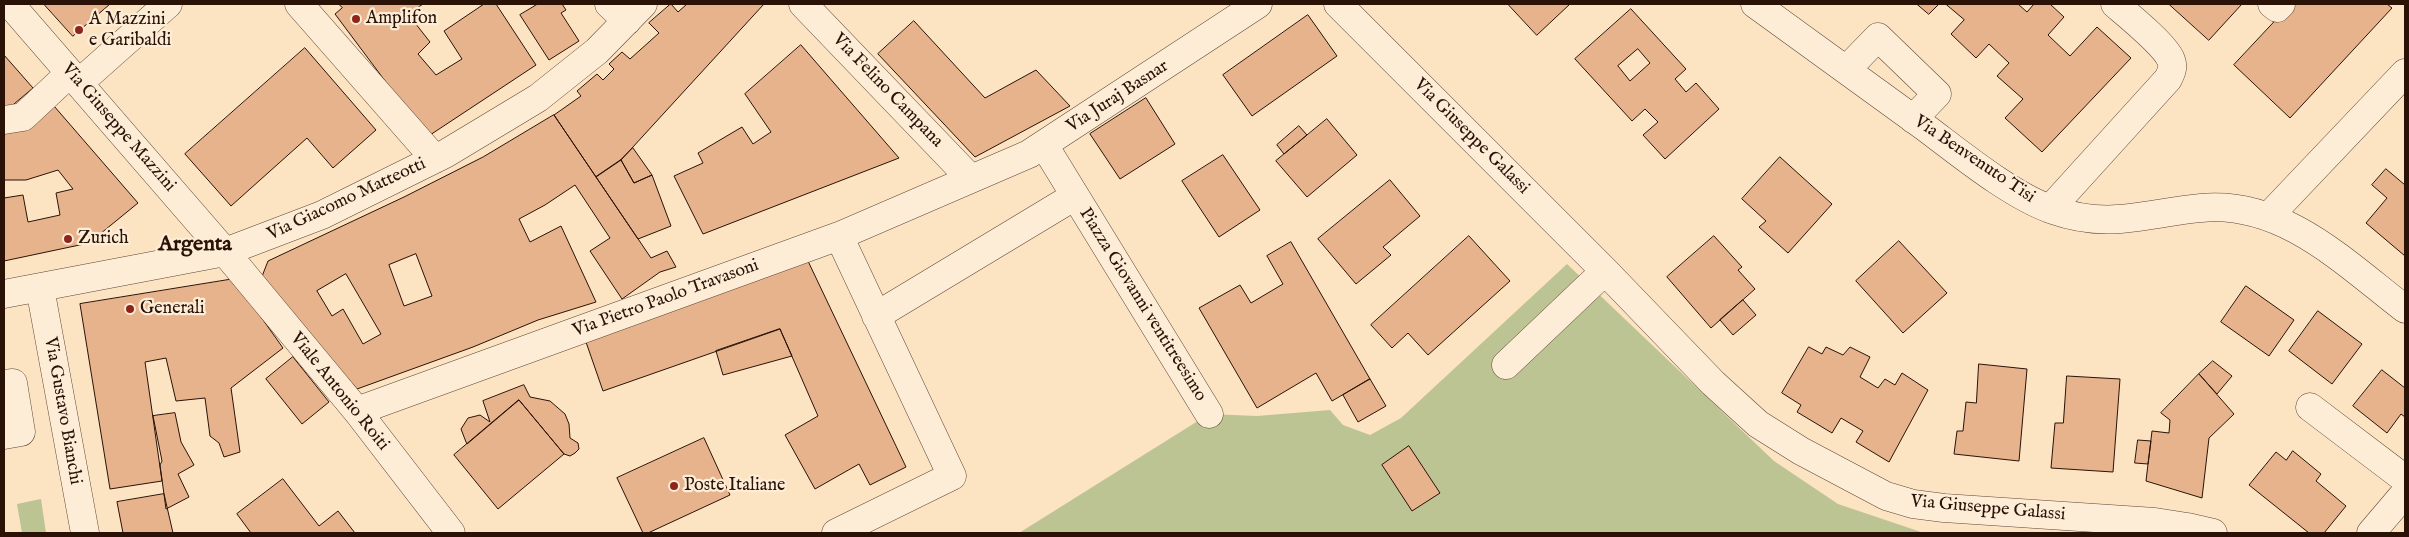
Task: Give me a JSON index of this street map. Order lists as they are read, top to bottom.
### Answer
{
  "streets": {
    "street": [
      "Via Felino Campana",
      "Via Juraj Basnar",
      "Via Giuseppe Mazzini",
      "Via Giuseppe Galassi",
      "Via Benvenuto Tisi",
      "Via Giacomo Matteotti",
      "Via Pietro Paolo Travasoni",
      "Piazza Giovanni ventitreesimo",
      "Viale Antonio Roiti",
      "Via Gustavo Bianchi"
    ]
  },
  "crossings": [
    ["Via Felino Campana", "Via Juraj Basnar"],
    ["Via Felino Campana", "Via Pietro Paolo Travasoni"],
    ["Via Juraj Basnar", "Via Pietro Paolo Travasoni"],
    ["Via Juraj Basnar", "Piazza Giovanni ventitreesimo"],
    ["Via Giuseppe Mazzini", "Via Giacomo Matteotti"],
    ["Via Giuseppe Mazzini", "Viale Antonio Roiti"],
    ["Via Giacomo Matteotti", "Viale Antonio Roiti"],
    ["Via Giacomo Matteotti", "Via Gustavo Bianchi"],
    ["Via Pietro Paolo Travasoni", "Viale Antonio Roiti"]
  ],
  "districts": ["Argenta"],
  "places": [
    "Amplifon",
    "A Mazzini e Garibaldi",
    "Zurich",
    "Generali",
    "Poste Italiane"
  ]
}
